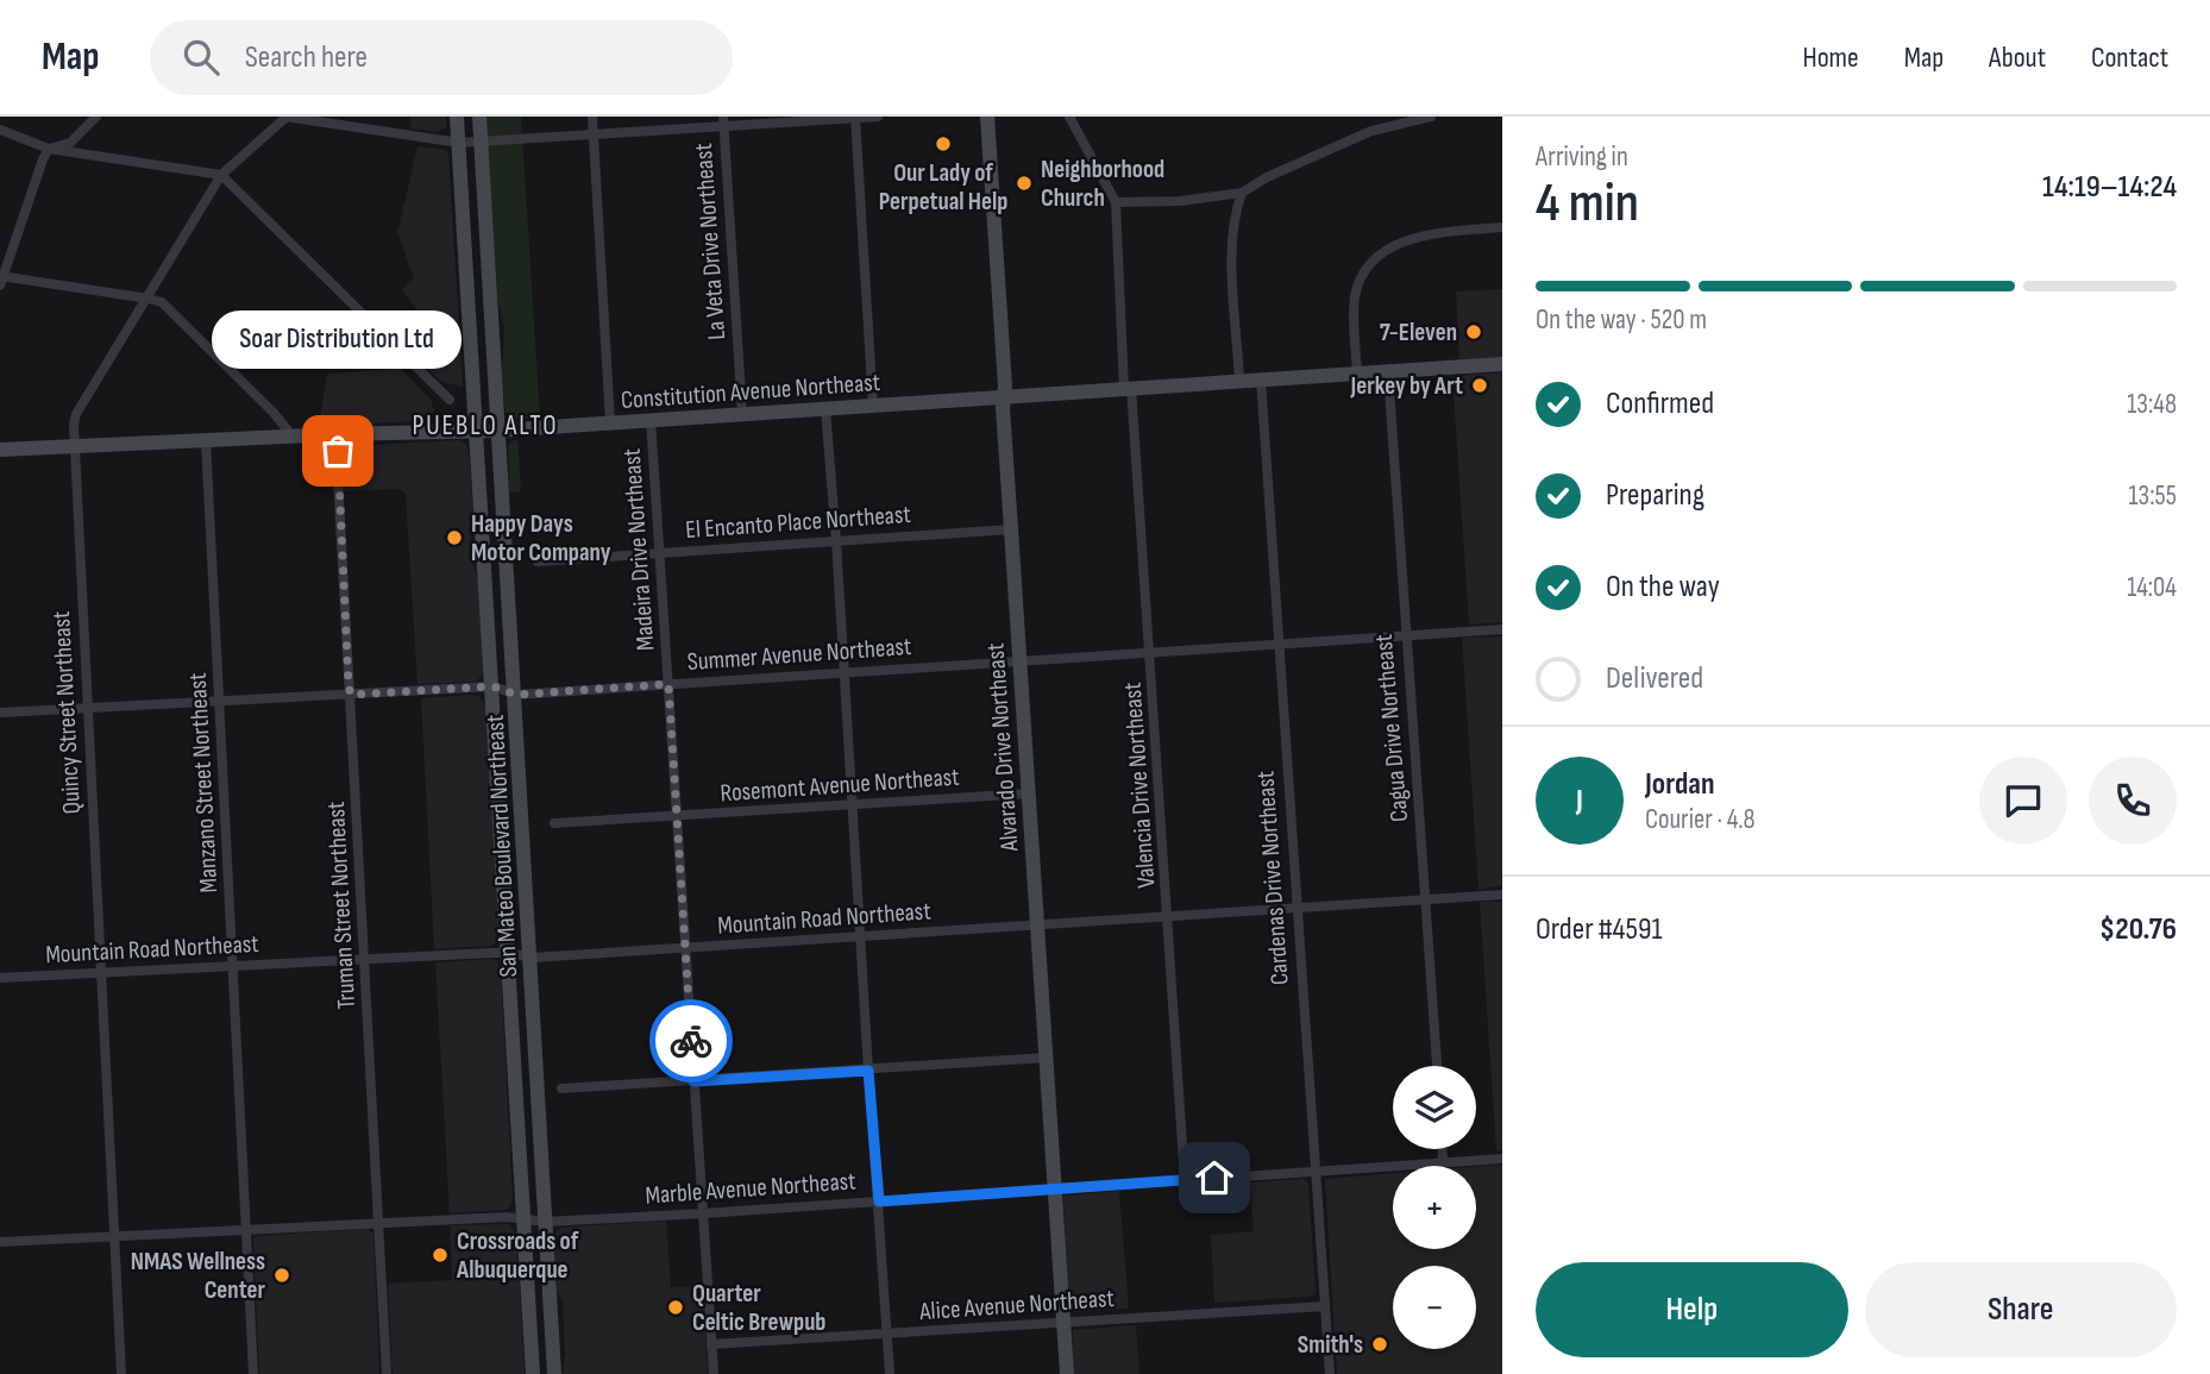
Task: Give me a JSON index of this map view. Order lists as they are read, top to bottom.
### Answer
{
  "streets": {
    "street": [
      "La Veta Drive Northeast",
      "Constitution Avenue Northeast",
      "El Encanto Place Northeast",
      "Madeira Drive Northeast",
      "Summer Avenue Northeast",
      "Quincy Street Northeast",
      "Cagua Drive Northeast",
      "Alvarado Drive Northeast",
      "Manzano Street Northeast",
      "Rosemont Avenue Northeast",
      "Valencia Drive Northeast",
      "San Mateo Boulevard Northeast",
      "Cardenas Drive Northeast",
      "Truman Street Northeast",
      "Mountain Road Northeast",
      "Marble Avenue Northeast",
      "Alice Avenue Northeast"
    ]
  },
  "crossings": [
    ["La Veta Drive Northeast", "Constitution Avenue Northeast"],
    ["Constitution Avenue Northeast", "Madeira Drive Northeast"],
    ["Constitution Avenue Northeast", "Quincy Street Northeast"],
    ["Constitution Avenue Northeast", "Cagua Drive Northeast"],
    ["Constitution Avenue Northeast", "Alvarado Drive Northeast"],
    ["Constitution Avenue Northeast", "Manzano Street Northeast"],
    ["Constitution Avenue Northeast", "Valencia Drive Northeast"],
    ["Constitution Avenue Northeast", "San Mateo Boulevard Northeast"],
    ["Constitution Avenue Northeast", "Cardenas Drive Northeast"],
    ["Constitution Avenue Northeast", "Truman Street Northeast"],
    ["El Encanto Place Northeast", "Madeira Drive Northeast"],
    ["El Encanto Place Northeast", "Alvarado Drive Northeast"],
    ["Madeira Drive Northeast", "Summer Avenue Northeast"],
    ["Madeira Drive Northeast", "Rosemont Avenue Northeast"],
    ["Madeira Drive Northeast", "Mountain Road Northeast"],
    ["Madeira Drive Northeast", "Marble Avenue Northeast"],
    ["Madeira Drive Northeast", "Alice Avenue Northeast"],
    ["Summer Avenue Northeast", "Quincy Street Northeast"],
    ["Summer Avenue Northeast", "Cagua Drive Northeast"],
    ["Summer Avenue Northeast", "Alvarado Drive Northeast"],
    ["Summer Avenue Northeast", "Manzano Street Northeast"],
    ["Summer Avenue Northeast", "Valencia Drive Northeast"],
    ["Summer Avenue Northeast", "San Mateo Boulevard Northeast"],
    ["Summer Avenue Northeast", "Cardenas Drive Northeast"],
    ["Summer Avenue Northeast", "Truman Street Northeast"],
    ["Quincy Street Northeast", "Mountain Road Northeast"],
    ["Quincy Street Northeast", "Marble Avenue Northeast"],
    ["Cagua Drive Northeast", "Mountain Road Northeast"],
    ["Alvarado Drive Northeast", "Rosemont Avenue Northeast"],
    ["Alvarado Drive Northeast", "Mountain Road Northeast"],
    ["Alvarado Drive Northeast", "Marble Avenue Northeast"],
    ["Alvarado Drive Northeast", "Alice Avenue Northeast"],
    ["Manzano Street Northeast", "Mountain Road Northeast"],
    ["Manzano Street Northeast", "Marble Avenue Northeast"],
    ["Valencia Drive Northeast", "Mountain Road Northeast"],
    ["Valencia Drive Northeast", "Marble Avenue Northeast"],
    ["San Mateo Boulevard Northeast", "Mountain Road Northeast"],
    ["San Mateo Boulevard Northeast", "Marble Avenue Northeast"],
    ["Cardenas Drive Northeast", "Mountain Road Northeast"],
    ["Cardenas Drive Northeast", "Marble Avenue Northeast"],
    ["Cardenas Drive Northeast", "Alice Avenue Northeast"],
    ["Truman Street Northeast", "Mountain Road Northeast"],
    ["Truman Street Northeast", "Marble Avenue Northeast"]
  ],
  "districts": ["PUEBLO ALTO"],
  "places": [
    "Our Lady of Perpetual Help",
    "Neighborhood Church",
    "7-Eleven",
    "Jerkey by Art",
    "Soar Distribution Ltd",
    "Happy Days Motor Company",
    "Crossroads of Albuquerque",
    "NMAS Wellness Center",
    "Quarter Celtic Brewpub",
    "Smith's"
  ],
  "page": {
    "header": "Map",
    "search": "Search here",
    "nav": [
      "Home",
      "Map",
      "About",
      "Contact"
    ],
    "heading": ["4 min", "Arriving in", "14:19–14:24"],
    "panel": [
      "Jordan",
      "Courier · 4.8",
      "Order #4591",
      "$20.76"
    ],
    "bar": "On the way · 520 m",
    "bubble": "Soar Distribution Ltd",
    "list": [
      ["Confirmed", "13:48"],
      ["Preparing", "13:55"],
      ["On the way", "14:04"],
      "Delivered"
    ],
    "round": "J",
    "map_buttons": ["+", "−"],
    "buttons": ["Help", "Share"]
  }
}
